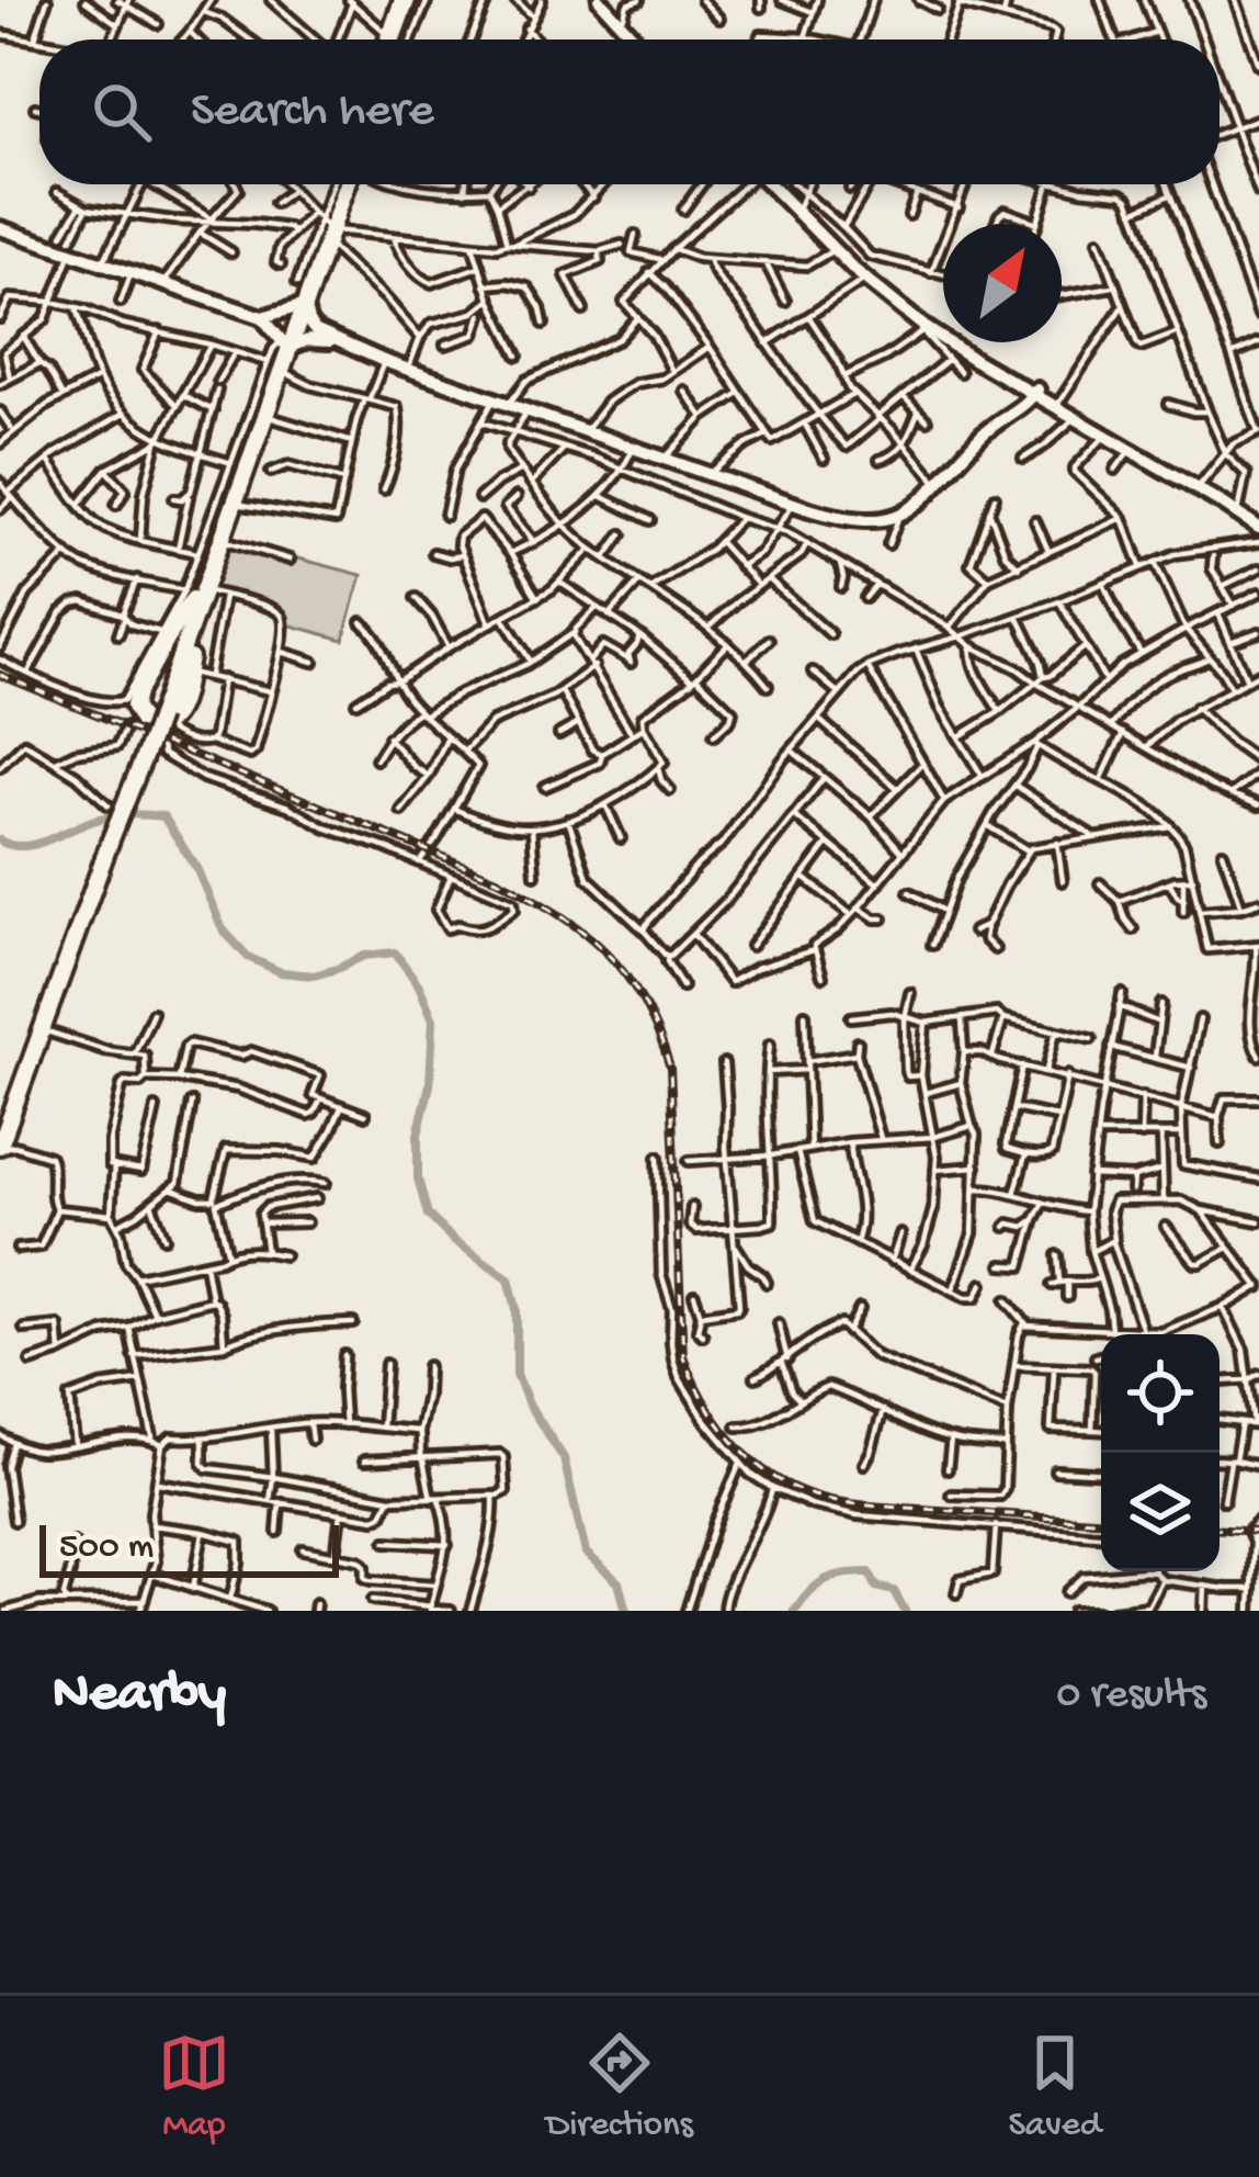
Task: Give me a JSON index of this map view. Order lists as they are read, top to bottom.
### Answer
{
  "scale_bar": "500 m",
  "north": "top right",
  "page": {
    "search": "Search here",
    "scale": "500 m",
    "heading": ["Nearby", "0 results"],
    "nav": ["Map", "Directions", "Saved"]
  }
}
